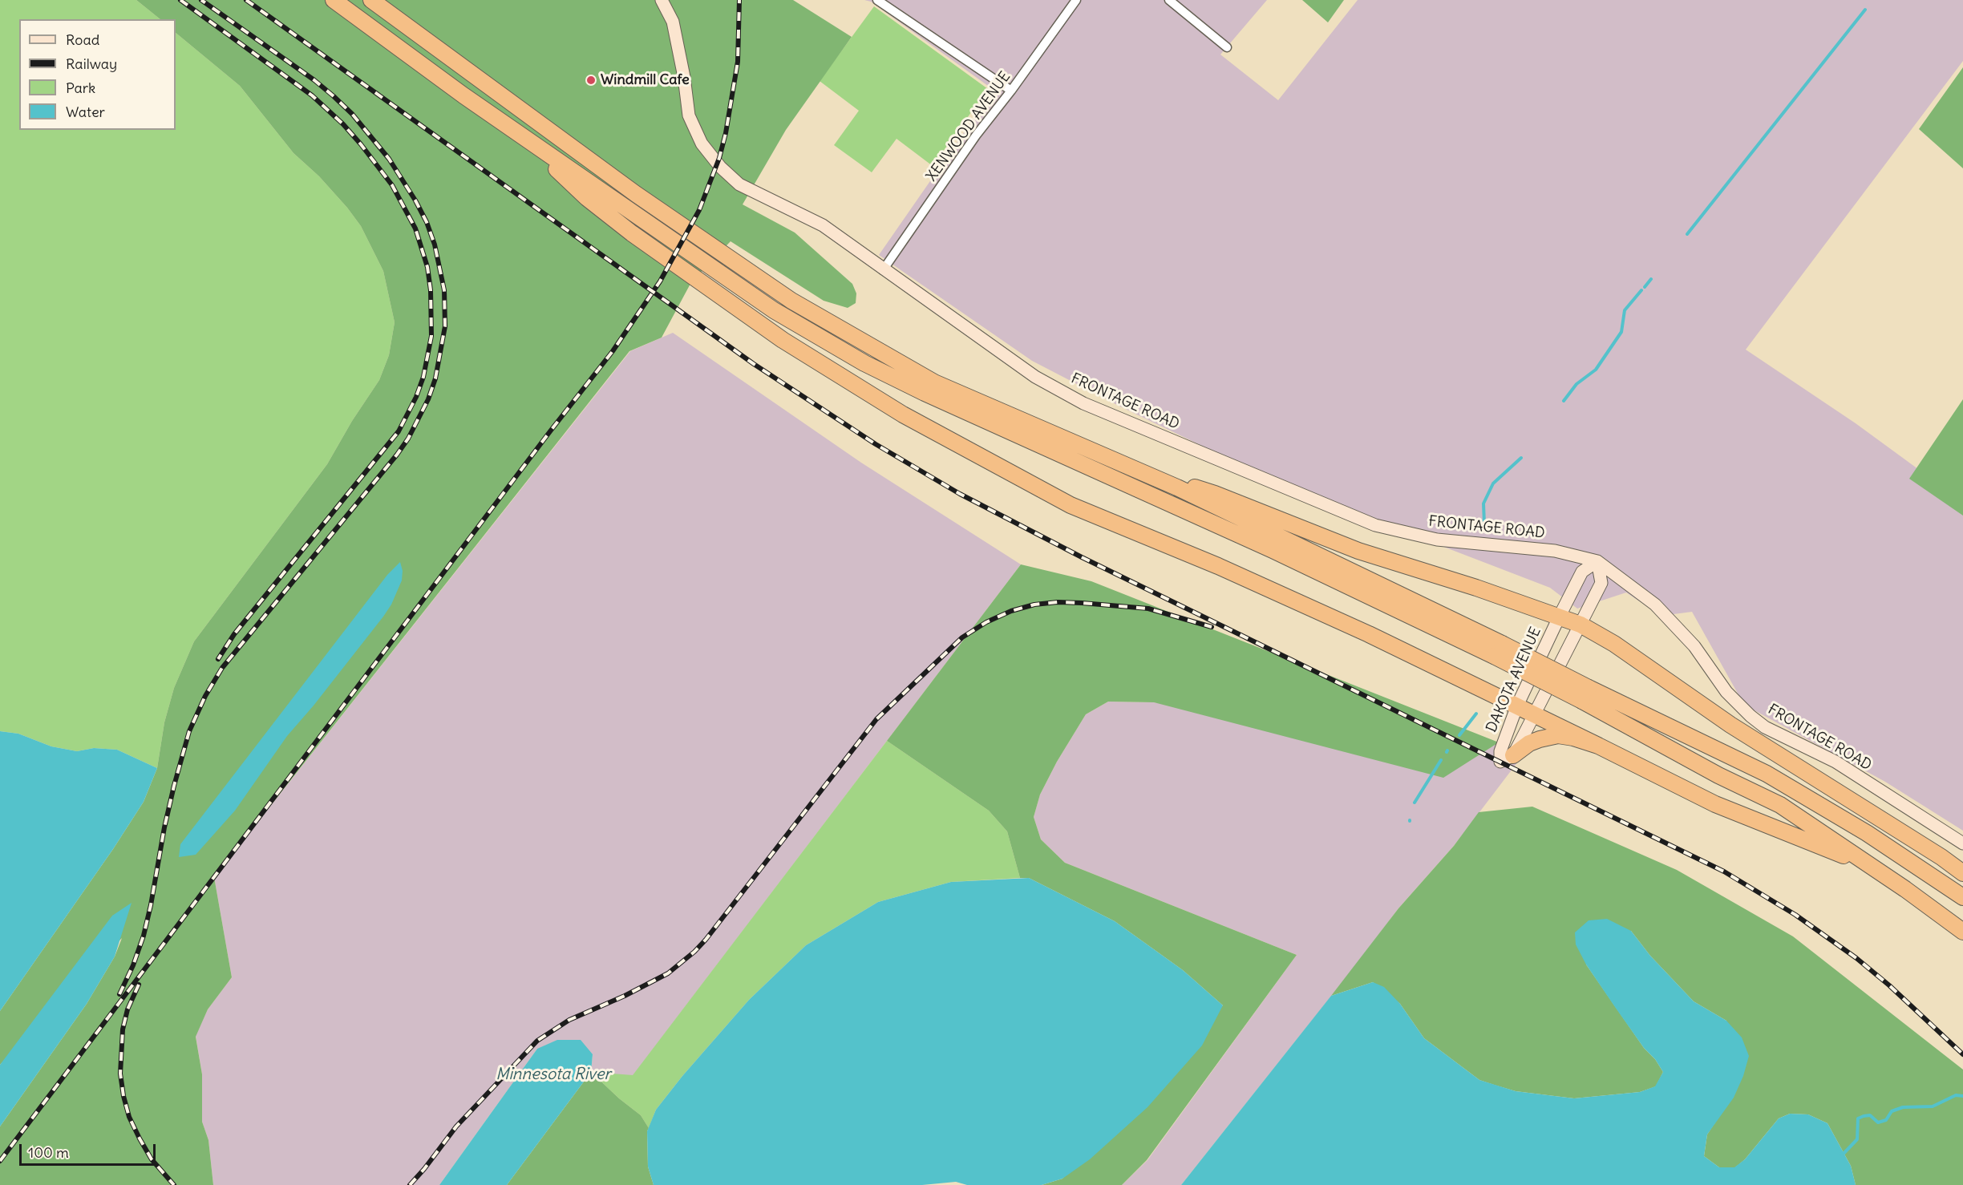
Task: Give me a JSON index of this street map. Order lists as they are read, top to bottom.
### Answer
{
  "streets": {
    "street": ["XENWOOD AVENUE", "FRONTAGE ROAD", "DAKOTA AVENUE"]
  },
  "crossings": [
    ["XENWOOD AVENUE", "FRONTAGE ROAD"],
    ["FRONTAGE ROAD", "DAKOTA AVENUE"]
  ],
  "water": ["Minnesota River"],
  "places": ["Windmill Cafe"],
  "legend": [
    "Road",
    "Railway",
    "Park",
    "Water"
  ],
  "scale_bar": "100 m"
}
